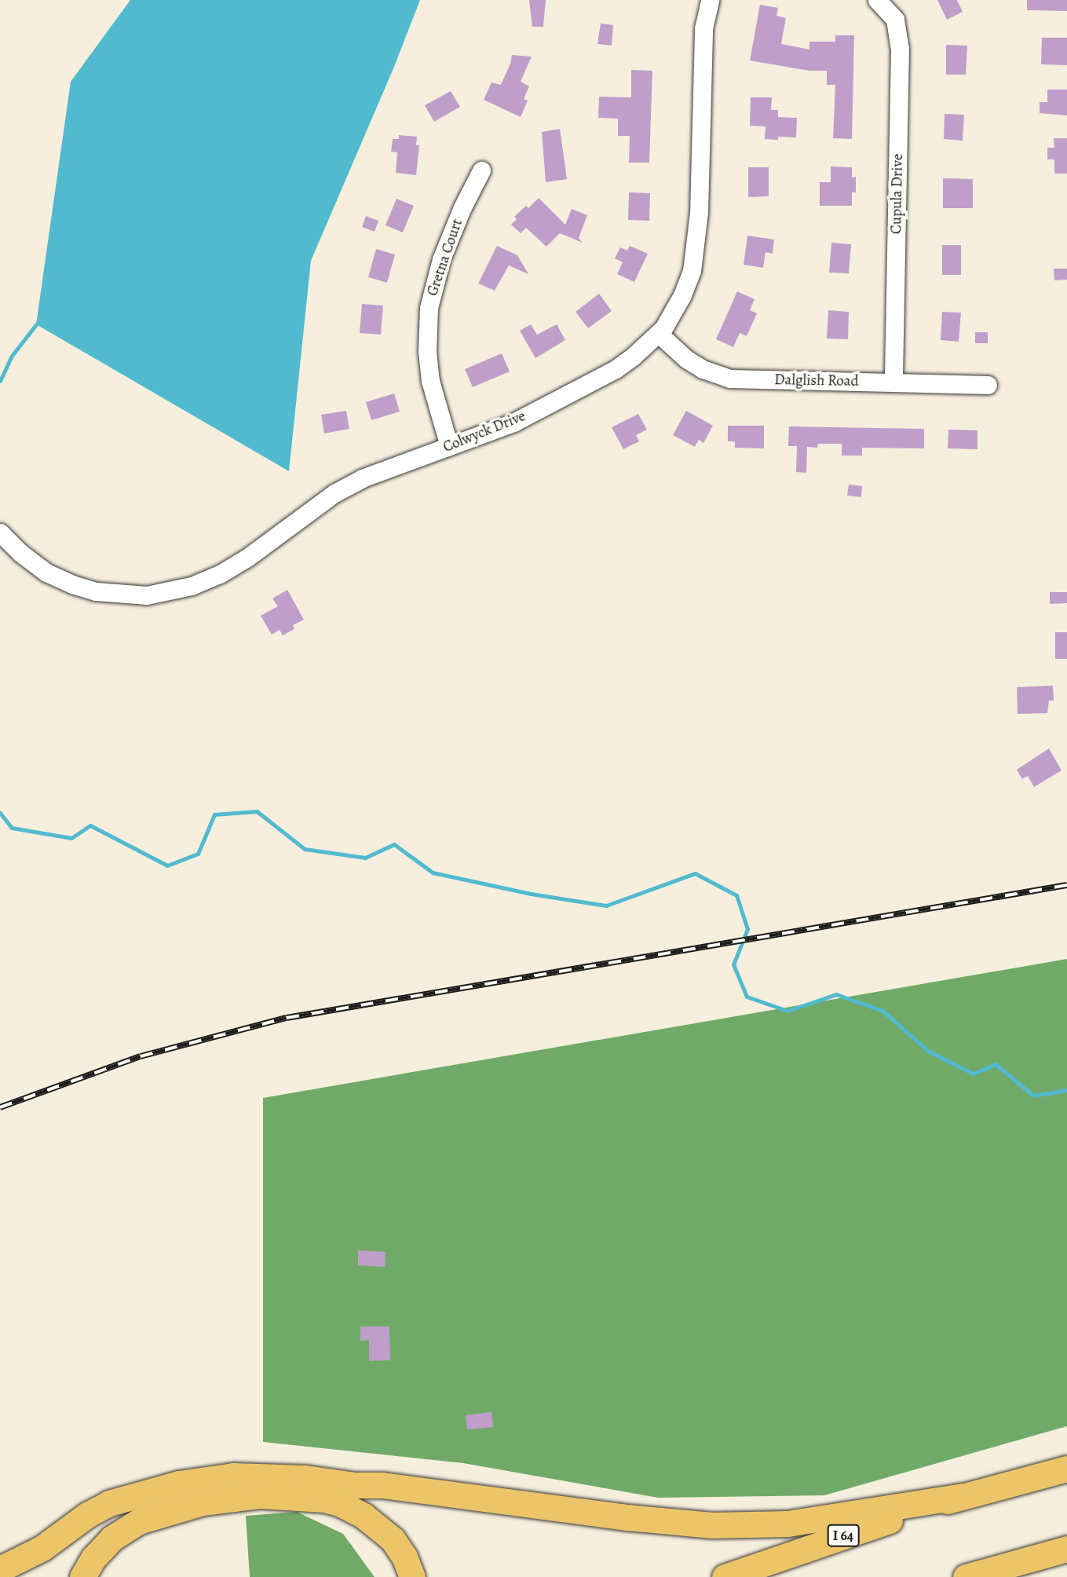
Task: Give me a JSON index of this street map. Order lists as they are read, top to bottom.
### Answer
{
  "streets": {
    "highway": ["I 64"],
    "street": [
      "Cupula Drive",
      "Gretna Court",
      "Dalglish Road",
      "Colwyck Drive"
    ]
  },
  "crossings": [
    ["Cupula Drive", "Dalglish Road"],
    ["Gretna Court", "Colwyck Drive"],
    ["Dalglish Road", "Colwyck Drive"]
  ]
}
